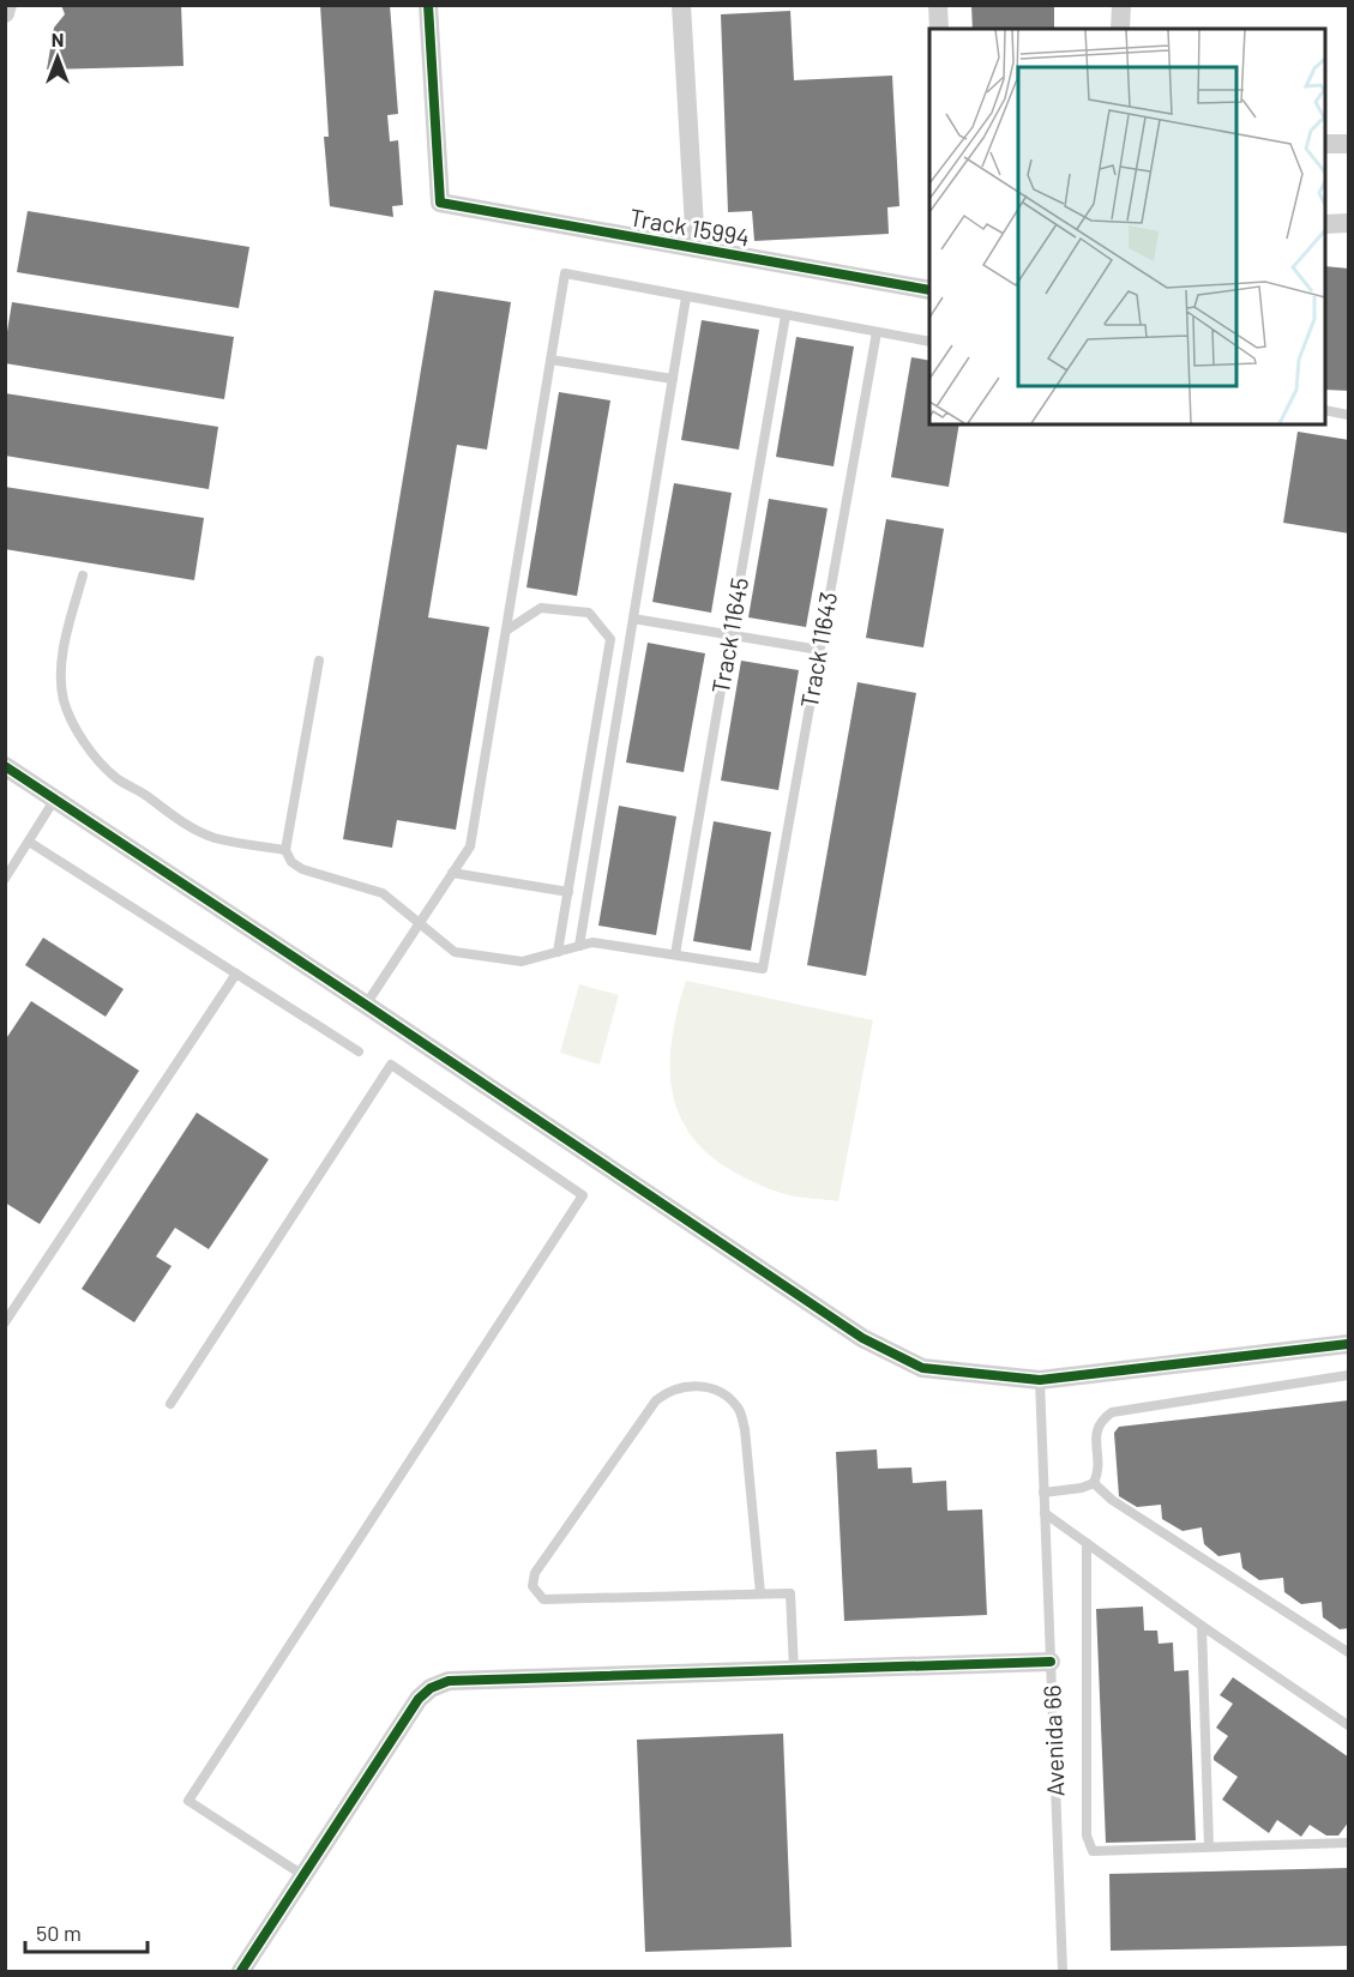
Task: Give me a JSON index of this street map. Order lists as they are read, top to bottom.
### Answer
{
  "streets": {
    "street": ["Track 15994"],
    "lane": ["Track 11645", "Track 11643", "Avenida 66"]
  },
  "crossings": [
    ["Track 11645", "Track 11643"]
  ],
  "scale_bar": "50 m",
  "north": "top"
}
